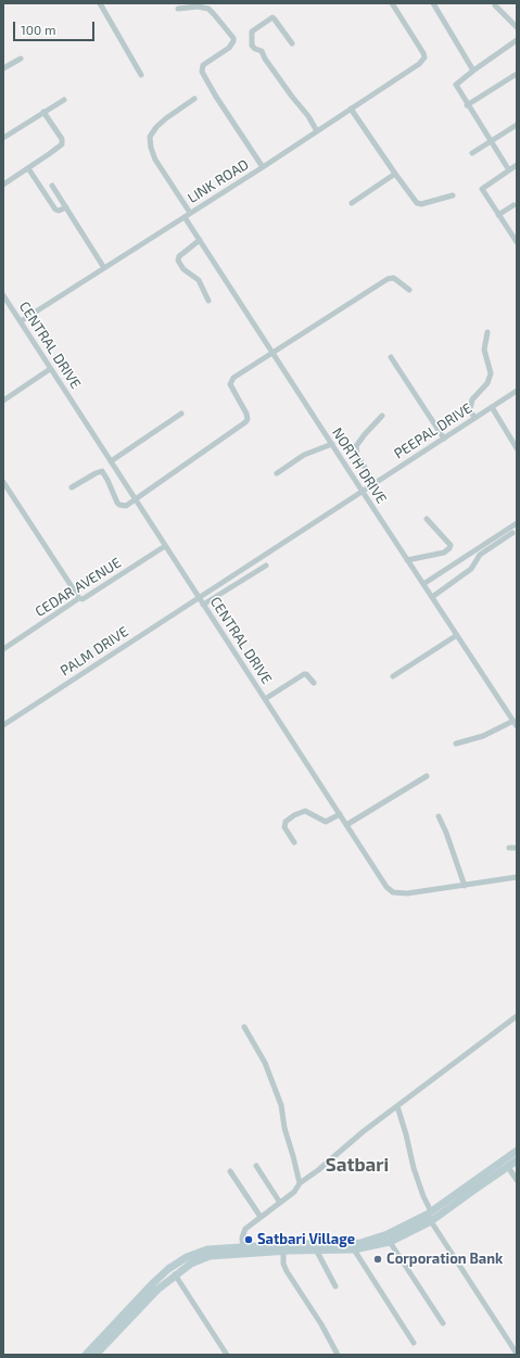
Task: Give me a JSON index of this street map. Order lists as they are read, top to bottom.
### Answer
{
  "streets": {
    "street": [
      "LINK ROAD",
      "CENTRAL DRIVE",
      "PEEPAL DRIVE",
      "NORTH DRIVE",
      "CEDAR AVENUE",
      "PALM DRIVE"
    ]
  },
  "crossings": [
    ["LINK ROAD", "CENTRAL DRIVE"],
    ["LINK ROAD", "NORTH DRIVE"],
    ["CENTRAL DRIVE", "CEDAR AVENUE"],
    ["CENTRAL DRIVE", "PALM DRIVE"],
    ["PEEPAL DRIVE", "NORTH DRIVE"],
    ["PEEPAL DRIVE", "PALM DRIVE"],
    ["NORTH DRIVE", "PALM DRIVE"]
  ],
  "districts": ["Satbari"],
  "places": ["Satbari Village", "Corporation Bank"],
  "scale_bar": "100 m"
}
